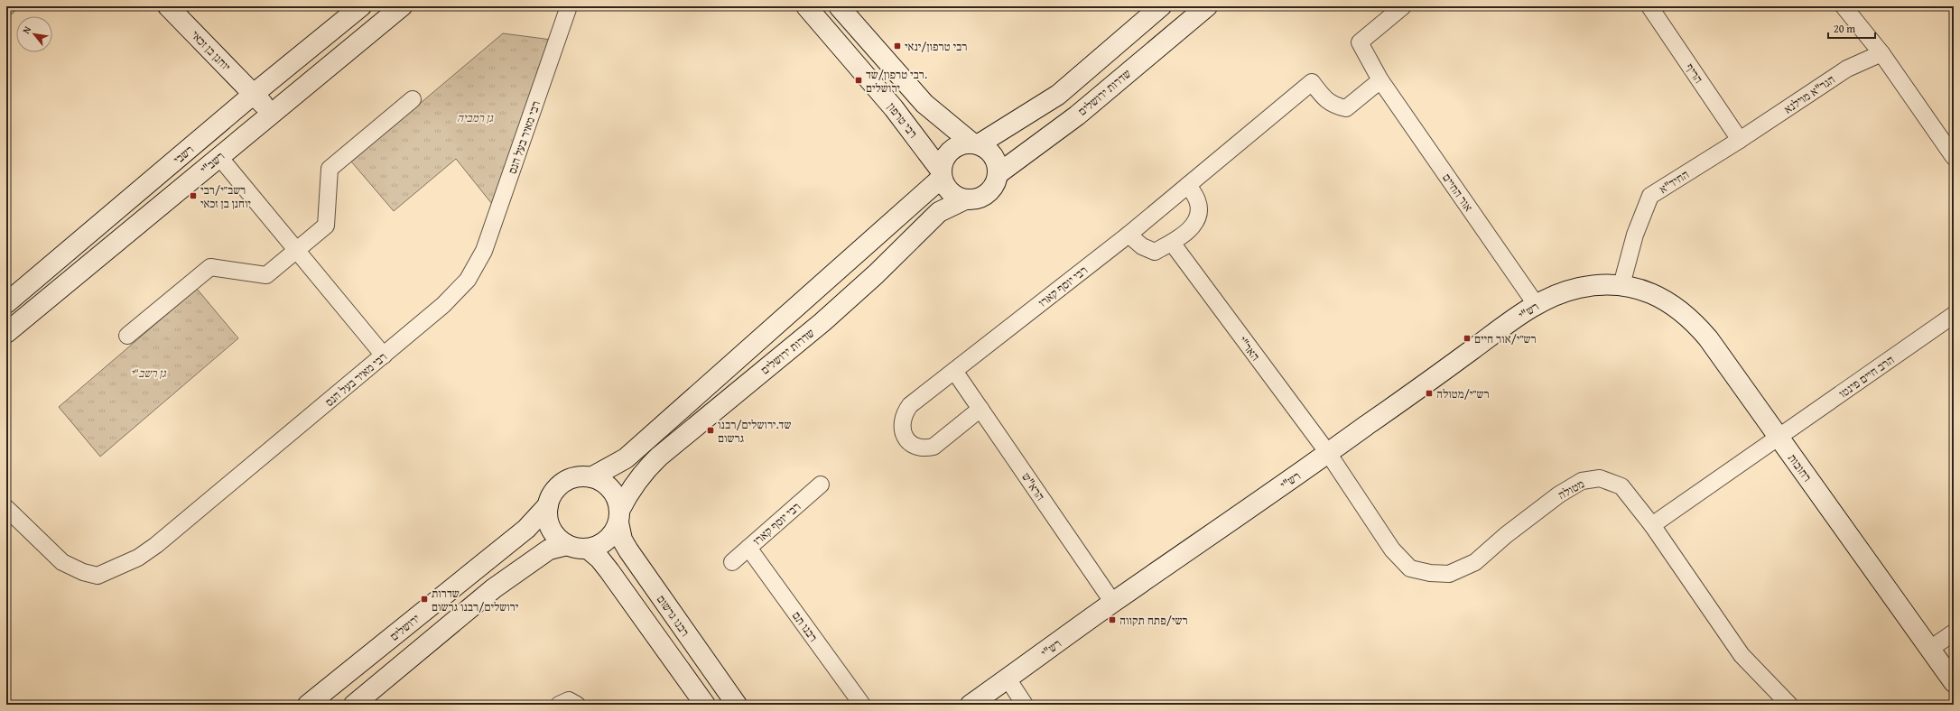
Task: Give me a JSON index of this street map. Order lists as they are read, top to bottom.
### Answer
{
  "streets": {
    "street": [
      "יוחנן בן זכאי",
      "הריף",
      "שדרות ירושלים",
      "הגר\"א מוילנא",
      "רבי טרפון",
      "רבי מאיר בעל הנס",
      "רשבי",
      "רשב\"י",
      "החיד\"א",
      "אור החיים",
      "רבי יוסף קארו",
      "רש\"י",
      "האר\"י",
      "הרב חיים פינטו",
      "רחובות",
      "הרא\"ש",
      "מטולה",
      "רבנו גרשום",
      "רבנו תם",
      "ירושלים"
    ]
  },
  "crossings": [
    ["יוחנן בן זכאי", "רשבי"],
    ["יוחנן בן זכאי", "רשב\"י"],
    ["הריף", "הגר\"א מוילנא"],
    ["הריף", "החיד\"א"],
    ["שדרות ירושלים", "רבי טרפון"],
    ["שדרות ירושלים", "רבנו גרשום"],
    ["שדרות ירושלים", "ירושלים"],
    ["הגר\"א מוילנא", "החיד\"א"],
    ["החיד\"א", "רש\"י"],
    ["החיד\"א", "רחובות"],
    ["אור החיים", "רבי יוסף קארו"],
    ["אור החיים", "רש\"י"],
    ["רבי יוסף קארו", "הרא\"ש"],
    ["רבי יוסף קארו", "רבנו תם"],
    ["רש\"י", "האר\"י"],
    ["רש\"י", "רחובות"],
    ["רש\"י", "הרא\"ש"],
    ["רש\"י", "מטולה"],
    ["האר\"י", "מטולה"],
    ["הרב חיים פינטו", "רחובות"],
    ["הרב חיים פינטו", "מטולה"],
    ["רבנו גרשום", "ירושלים"]
  ],
  "parks": ["גן רמביה", "גן רשב\"י"],
  "places": {
    "transit": [
      "רבי טרפון/ינאי",
      "רבי טרפון/שד. ירושלים",
      "רשב״י/רבי יוחנן בן זכאי",
      "רש״י/אור חיים",
      "רש״י/מטולה",
      "שד.ירושלים/רבנו גרשום",
      "שדרות ירושלים/רבנו גרשום",
      "רשי/פתח תקווה"
    ]
  },
  "scale_bar": "20 m",
  "north": "top left"
}
